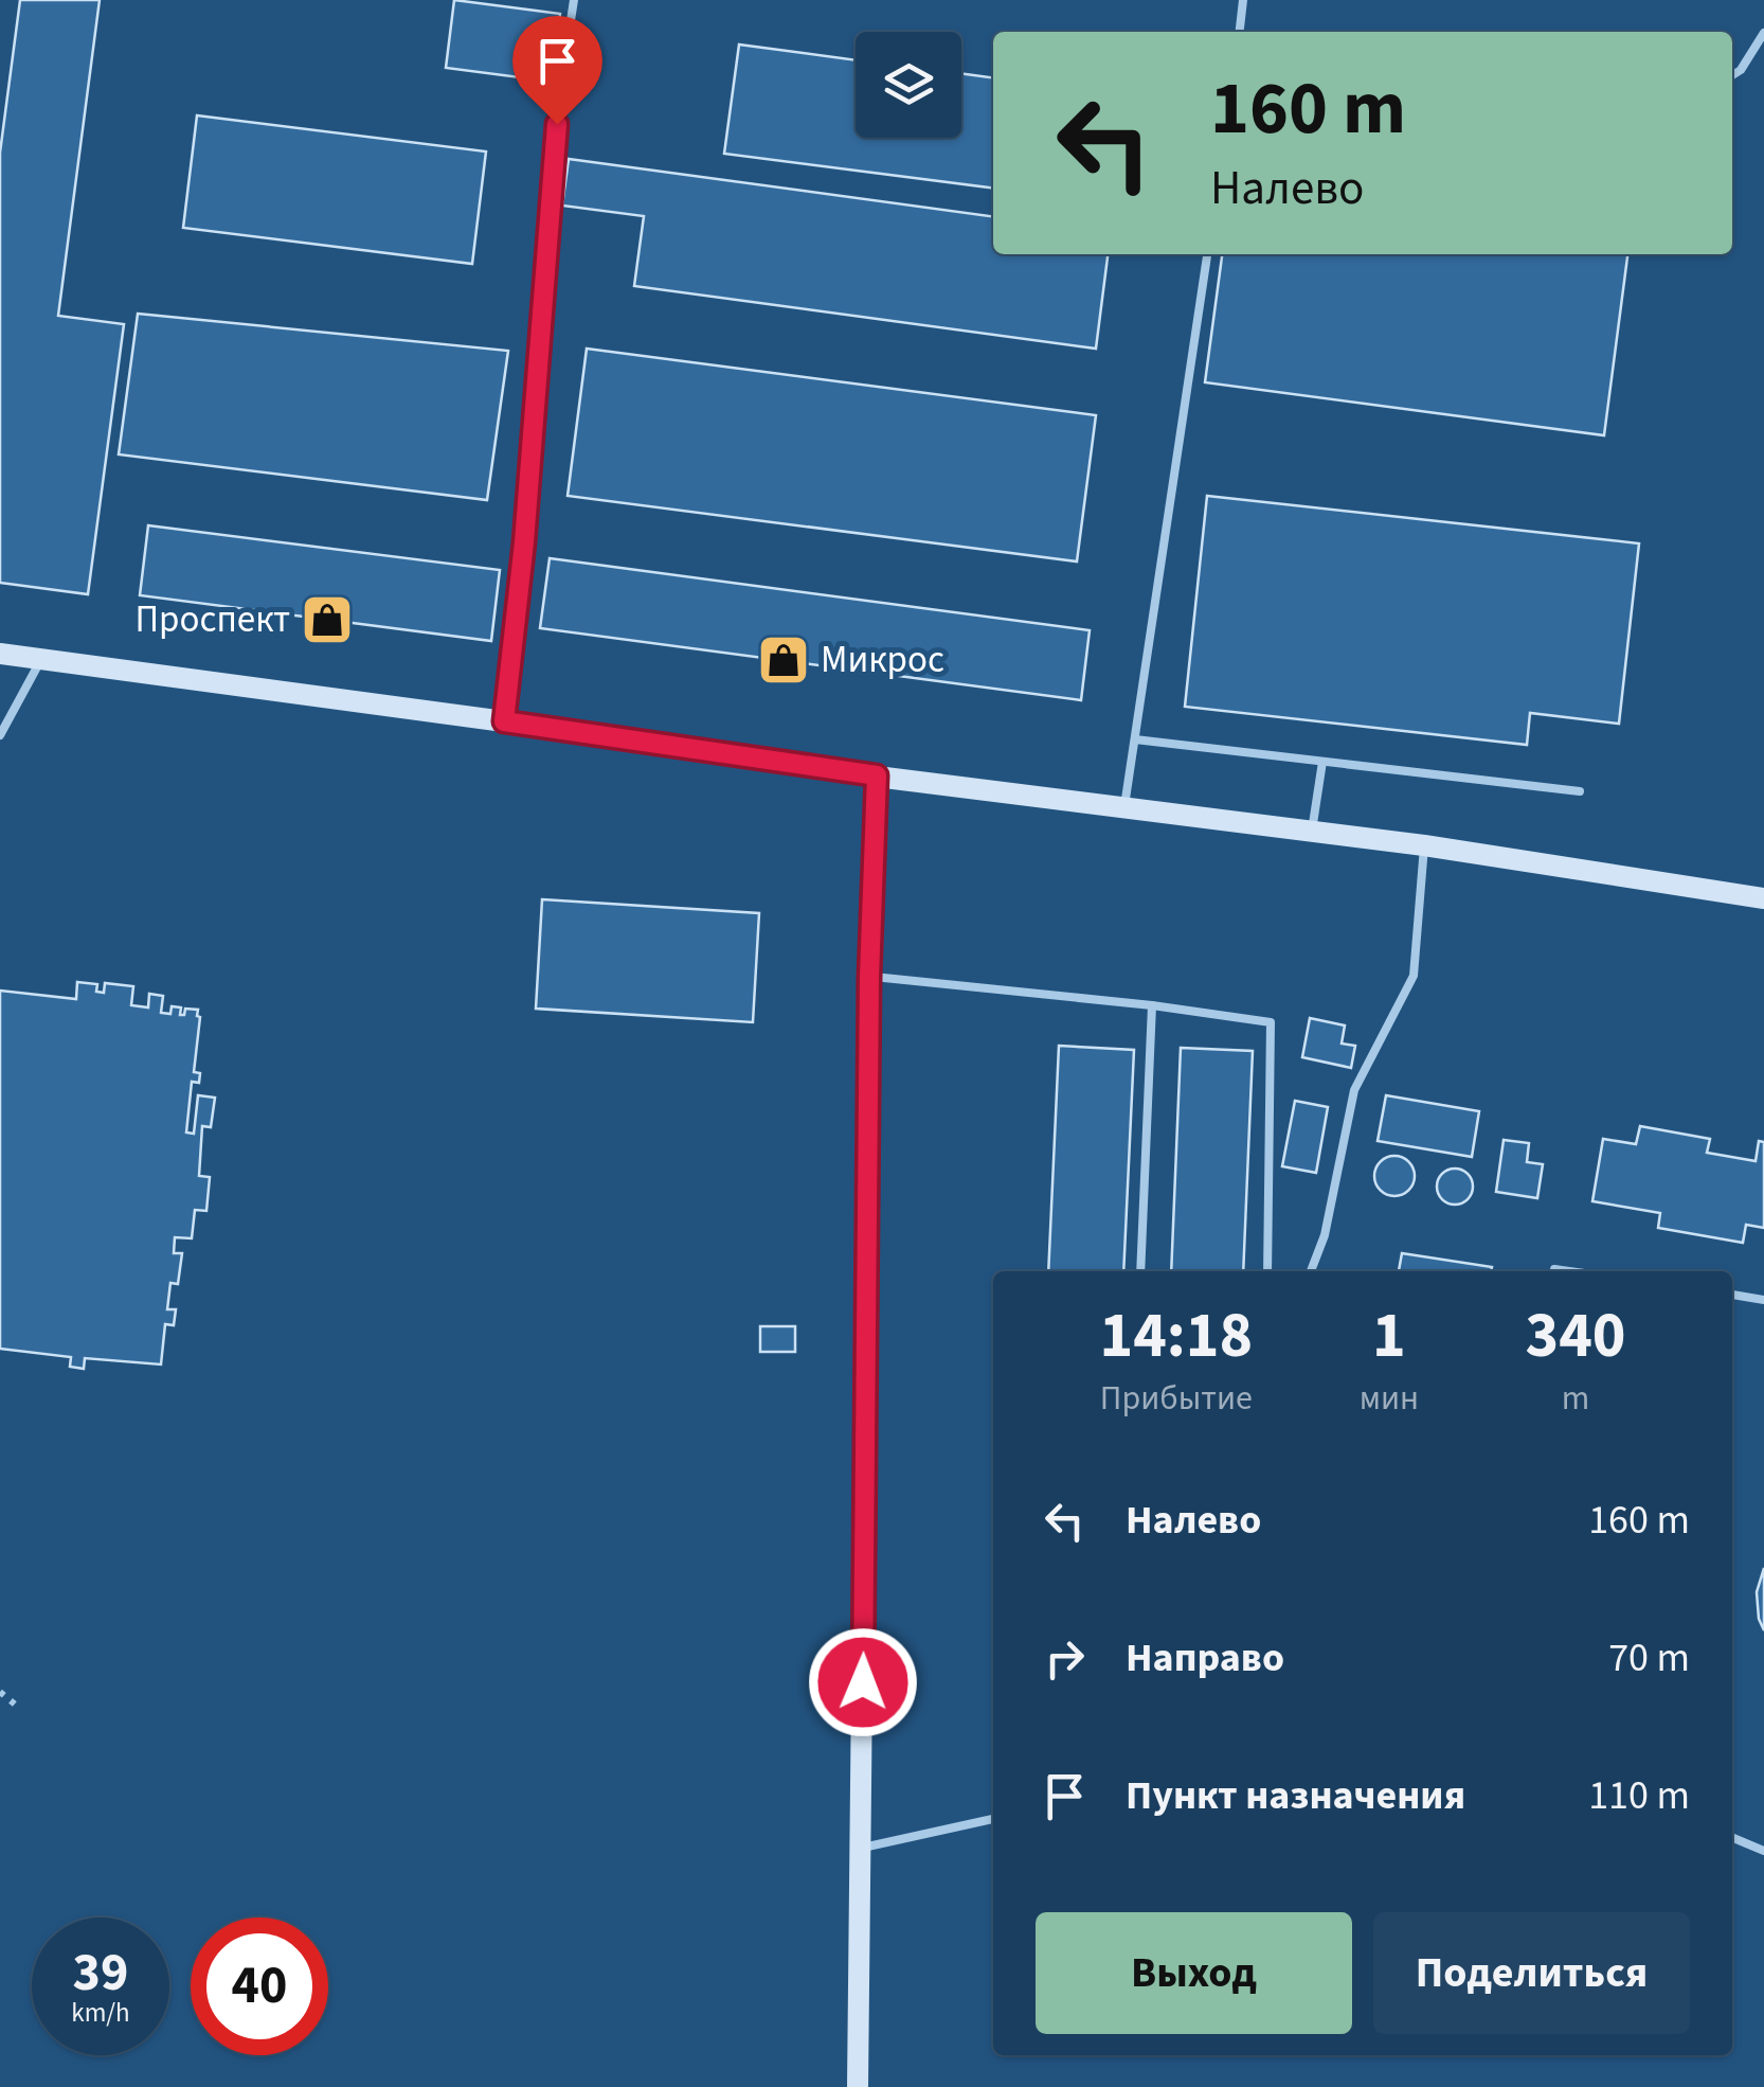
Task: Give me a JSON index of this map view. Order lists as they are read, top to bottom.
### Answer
{
  "places": {
    "shop": ["Проспект", "Микрос"]
  },
  "page": {
    "turn": ["160 m", "Налево"],
    "eta": [
      "14:18",
      "Прибытие",
      "1",
      "мин",
      "340",
      "m"
    ],
    "list": [
      {
        "name": "Налево",
        "value": "160 m"
      },
      {
        "name": "Направо",
        "value": "70 m"
      },
      {
        "name": "Пункт назначения",
        "value": "110 m"
      }
    ],
    "buttons": ["Выход", "Поделиться"],
    "speed": "39 km/h",
    "limit": "40"
  }
}
